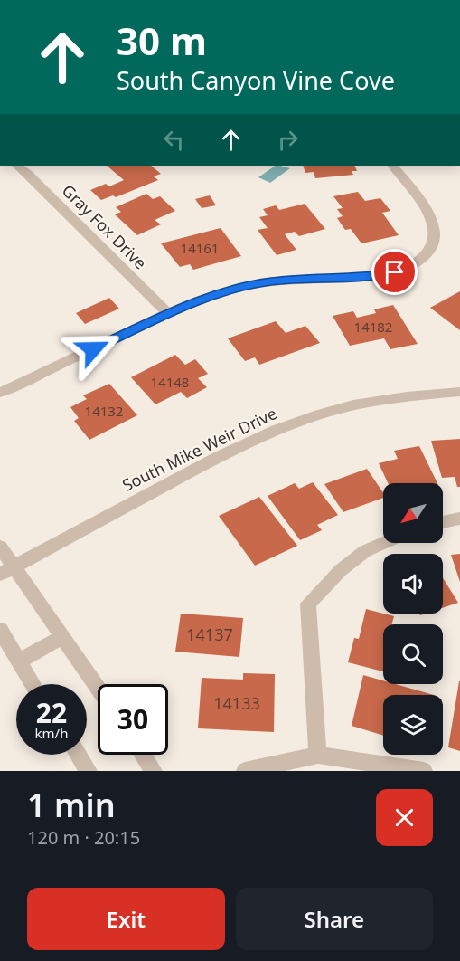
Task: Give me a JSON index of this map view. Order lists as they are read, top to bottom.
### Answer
{
  "streets": {
    "street": ["Gray Fox Drive", "South Mike Weir Drive"]
  },
  "house_numbers": [
    "14161",
    "14182",
    "14148",
    "14132",
    "14137",
    "14133"
  ],
  "north": "bottom left",
  "page": {
    "turn": ["30 m", "South Canyon Vine Cove"],
    "speed": "22 km/h",
    "limit": "30",
    "heading": ["1 min", "120 m · 20:15"],
    "buttons": ["Exit", "Share"]
  }
}
